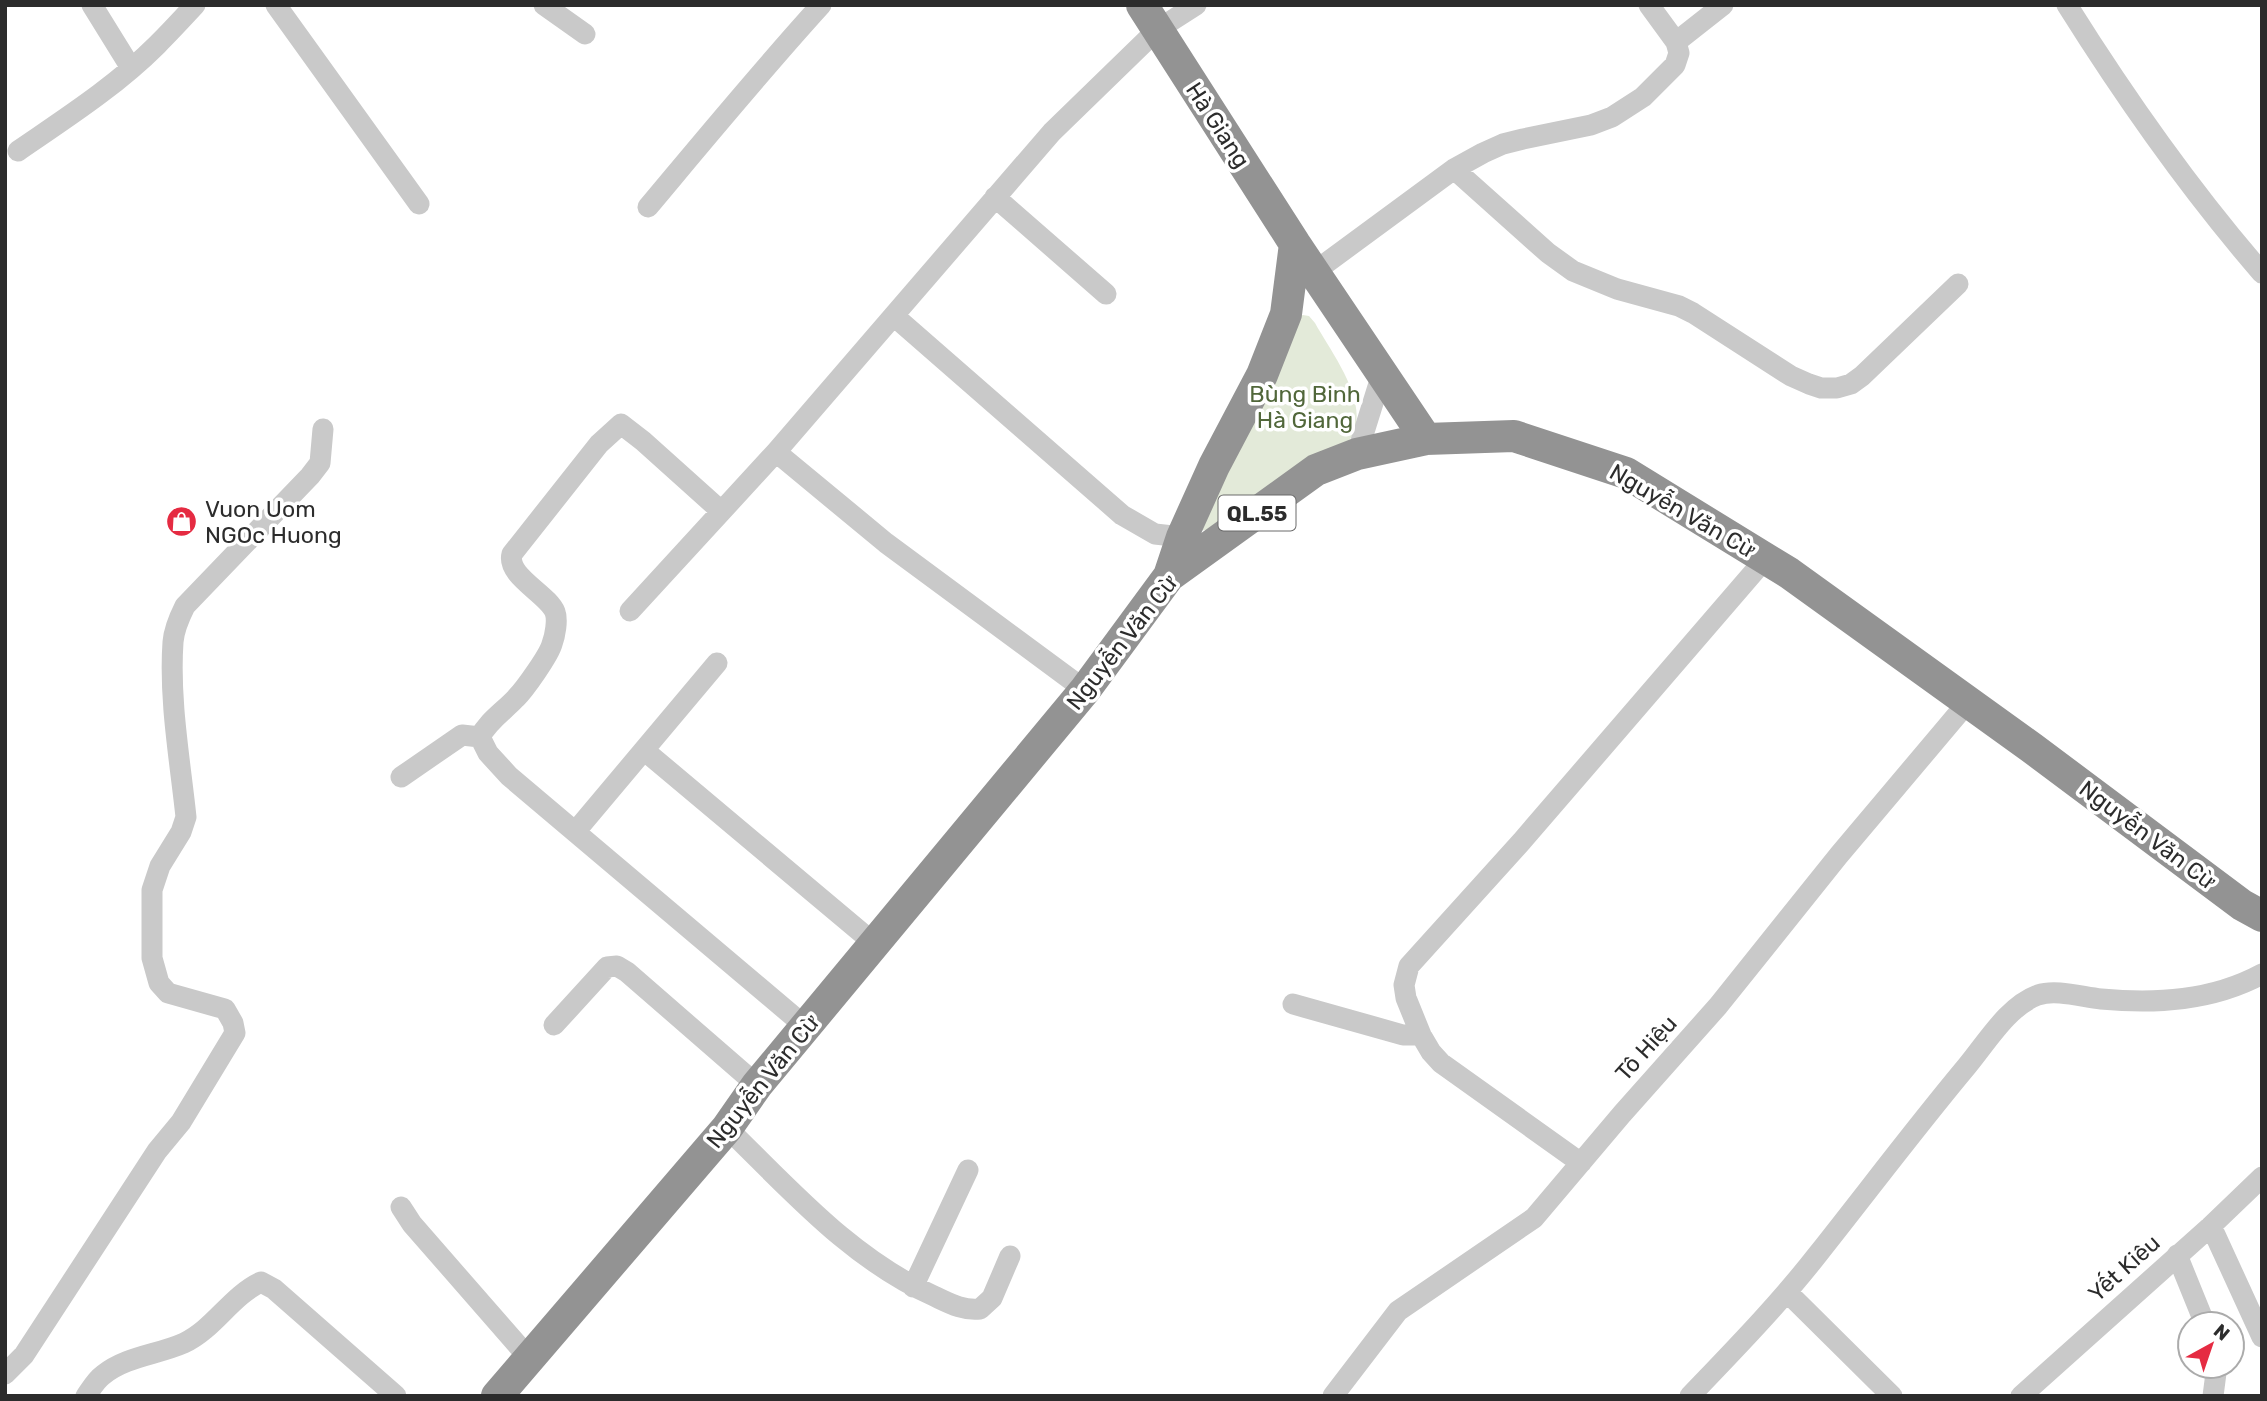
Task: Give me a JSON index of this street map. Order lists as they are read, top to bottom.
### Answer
{
  "streets": {
    "highway": ["Hà Giang", "Nguyễn Văn Cừ", "QL.55"],
    "street": ["Tô Hiệu", "Yết Kiêu"]
  },
  "crossings": [
    ["Hà Giang", "Nguyễn Văn Cừ"],
    ["Nguyễn Văn Cừ", "Tô Hiệu"]
  ],
  "parks": ["Bùng Binh Hà Giang"],
  "places": {
    "shop": ["Vuon Uom NGOc Huong"]
  },
  "north": "top right"
}
